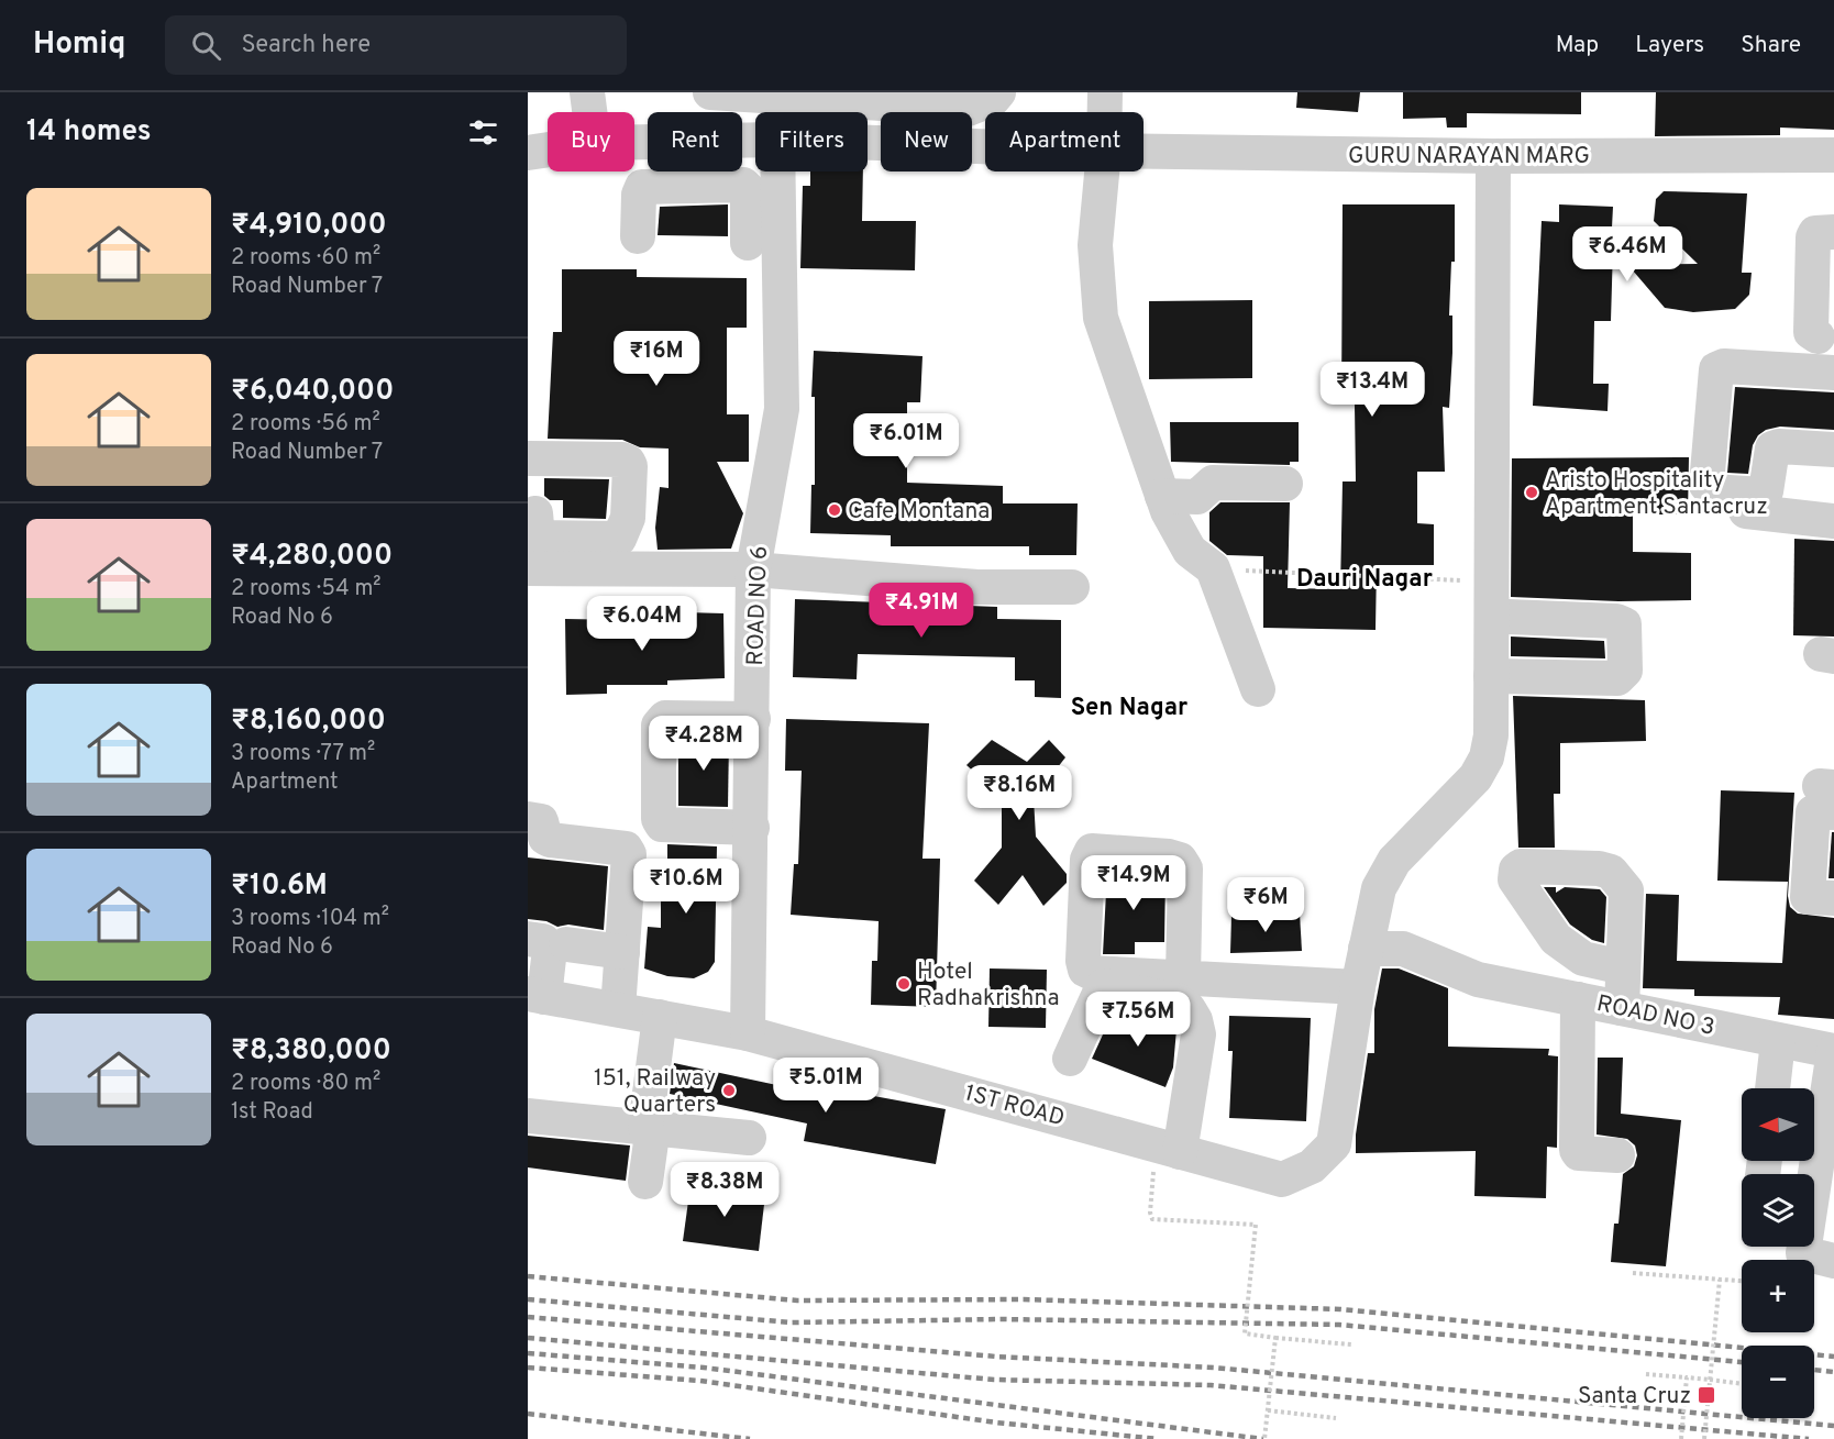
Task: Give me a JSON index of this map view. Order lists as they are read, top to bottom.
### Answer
{
  "streets": {
    "street": [
      "GURU NARAYAN MARG",
      "ROAD NO 6",
      "ROAD NO 3",
      "1ST ROAD"
    ]
  },
  "crossings": [
    ["GURU NARAYAN MARG", "1ST ROAD"],
    ["ROAD NO 6", "1ST ROAD"],
    ["ROAD NO 3", "1ST ROAD"]
  ],
  "districts": ["Dauri Nagar", "Sen Nagar"],
  "places": {
    "other": [
      "Aristo Hospitality Apartment Santacruz",
      "Cafe Montana",
      "Hotel Radhakrishna",
      "151, Railway Quarters"
    ],
    "transit": ["Santa Cruz"]
  },
  "north": "left",
  "page": {
    "header": "Homiq",
    "search": "Search here",
    "nav": ["Map", "Layers", "Share"],
    "heading": "14 homes",
    "chip": [
      "Buy",
      "Rent",
      "Filters",
      "New",
      "Apartment"
    ],
    "list": [
      {
        "name": "₹4,910,000",
        "note": "2 rooms · 60 m² · Road Number 7"
      },
      {
        "name": "₹6,040,000",
        "note": "2 rooms · 56 m² · Road Number 7"
      },
      {
        "name": "₹4,280,000",
        "note": "2 rooms · 54 m² · Road No 6"
      },
      {
        "name": "₹8,160,000",
        "note": "3 rooms · 77 m² · Apartment"
      },
      {
        "name": "₹10.6M",
        "note": "3 rooms · 104 m² · Road No 6"
      },
      {
        "name": "₹8,380,000",
        "note": "2 rooms · 80 m² · 1st Road"
      }
    ],
    "price": [
      "₹6.46M",
      "₹16M",
      "₹13.4M",
      "₹6.01M",
      "₹4.91M",
      "₹6.04M",
      "₹4.28M",
      "₹8.16M",
      "₹14.9M",
      "₹10.6M",
      "₹6M",
      "₹7.56M",
      "₹5.01M",
      "₹8.38M"
    ],
    "map_buttons": ["+", "−"]
  }
}
